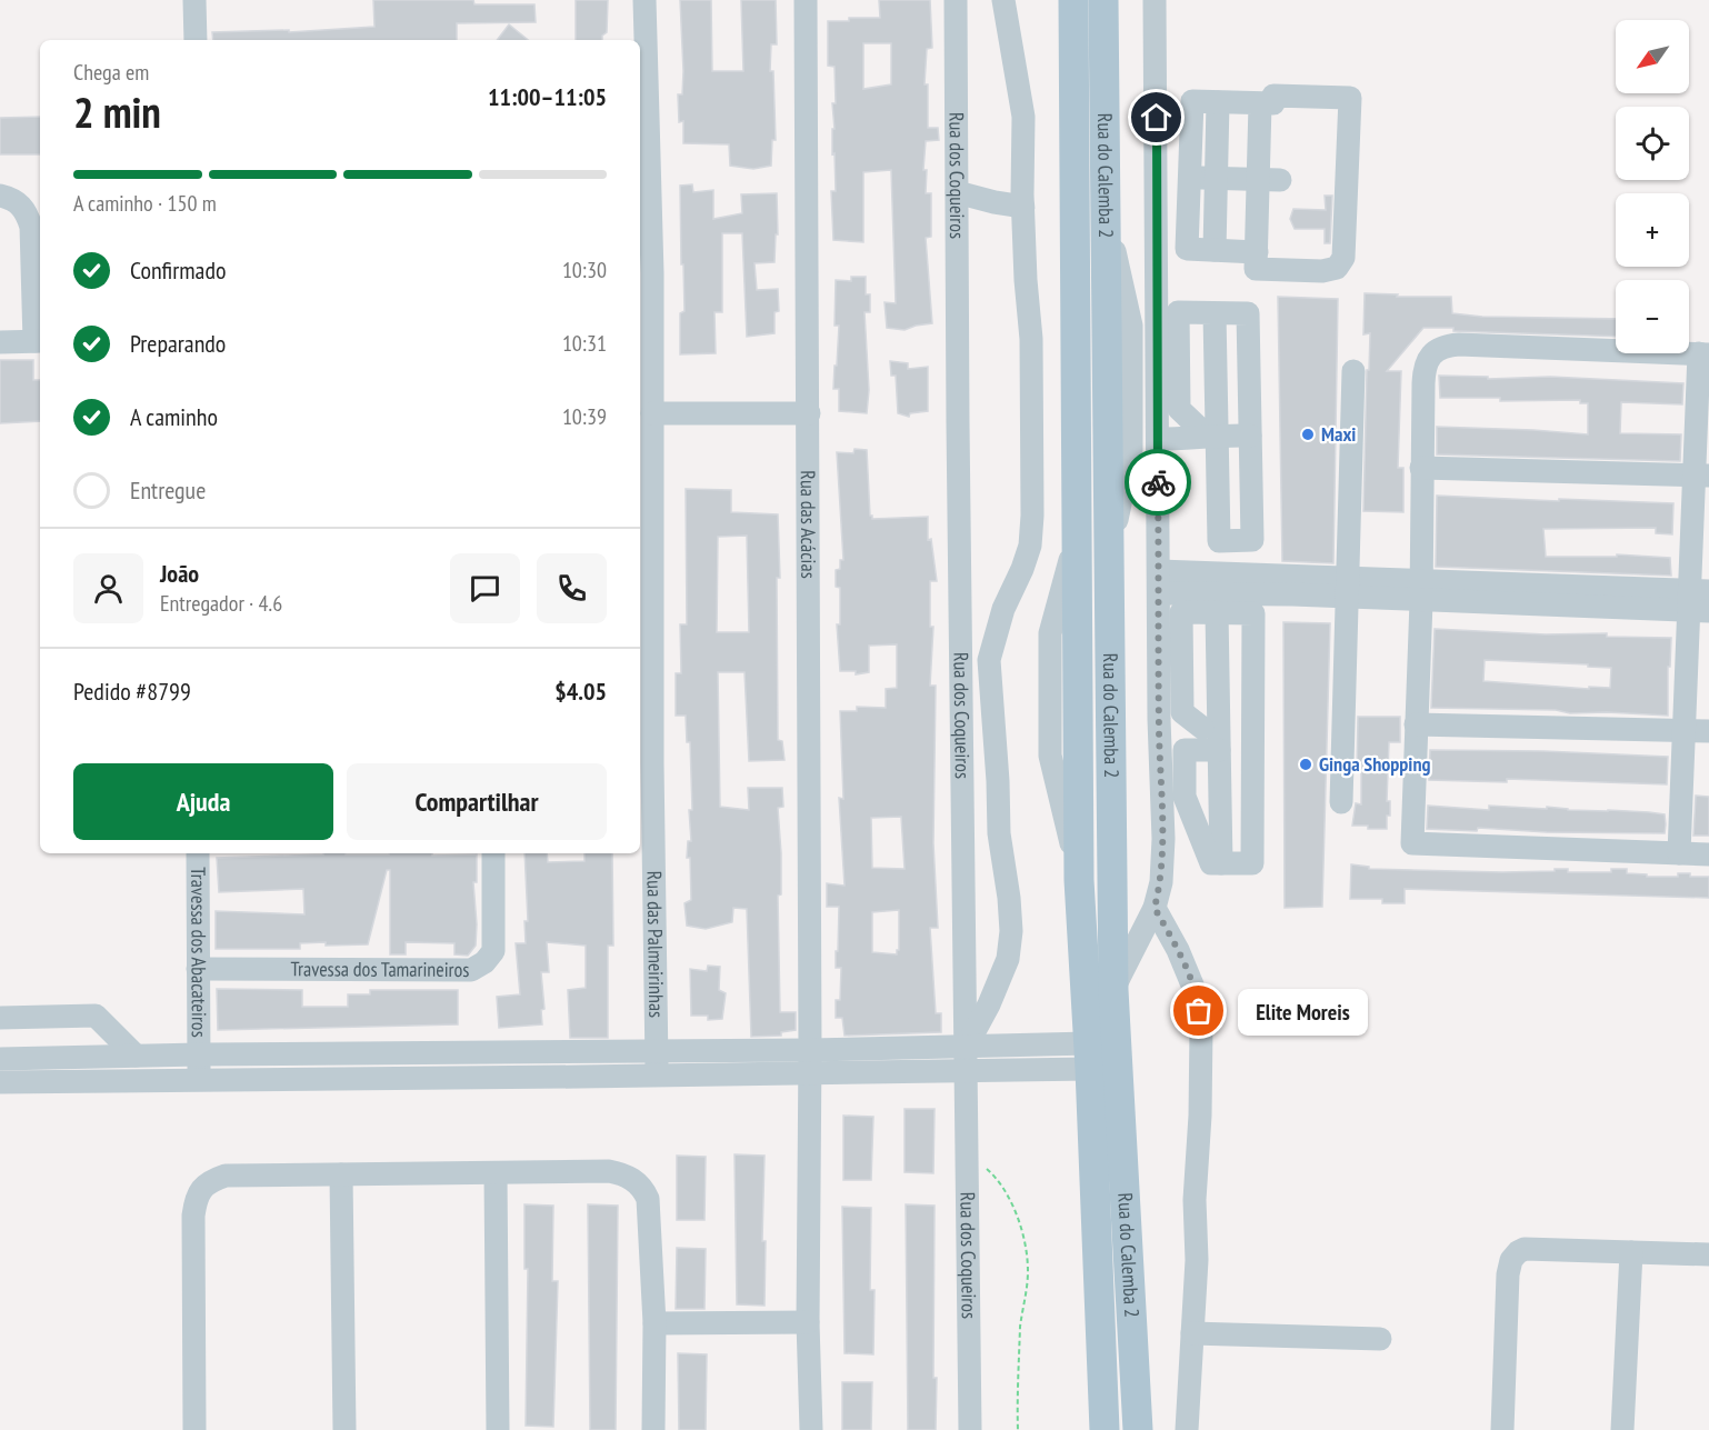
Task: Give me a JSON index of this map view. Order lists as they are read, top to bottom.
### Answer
{
  "streets": {
    "main road": ["Rua do Calemba 2"],
    "street": [
      "Rua dos Coqueiros",
      "Rua das Acácias",
      "Rua das Palmeirinhas",
      "Travessa dos Abacateiros",
      "Travessa dos Tamarineiros"
    ]
  },
  "crossings": [
    ["Travessa dos Abacateiros", "Travessa dos Tamarineiros"]
  ],
  "places": ["Maxi", "Ginga Shopping", "Elite Moreis"],
  "north": "bottom left",
  "page": {
    "map_buttons": ["+", "−"],
    "heading": ["2 min", "Chega em", "11:00–11:05"],
    "panel": [
      "João",
      "Entregador · 4.6",
      "Pedido #8799",
      "$4.05"
    ],
    "bar": "A caminho · 150 m",
    "list": [
      ["Confirmado", "10:30"],
      ["Preparando", "10:31"],
      ["A caminho", "10:39"],
      "Entregue"
    ],
    "buttons": ["Ajuda", "Compartilhar"],
    "bubble": "Elite Moreis"
  }
}
